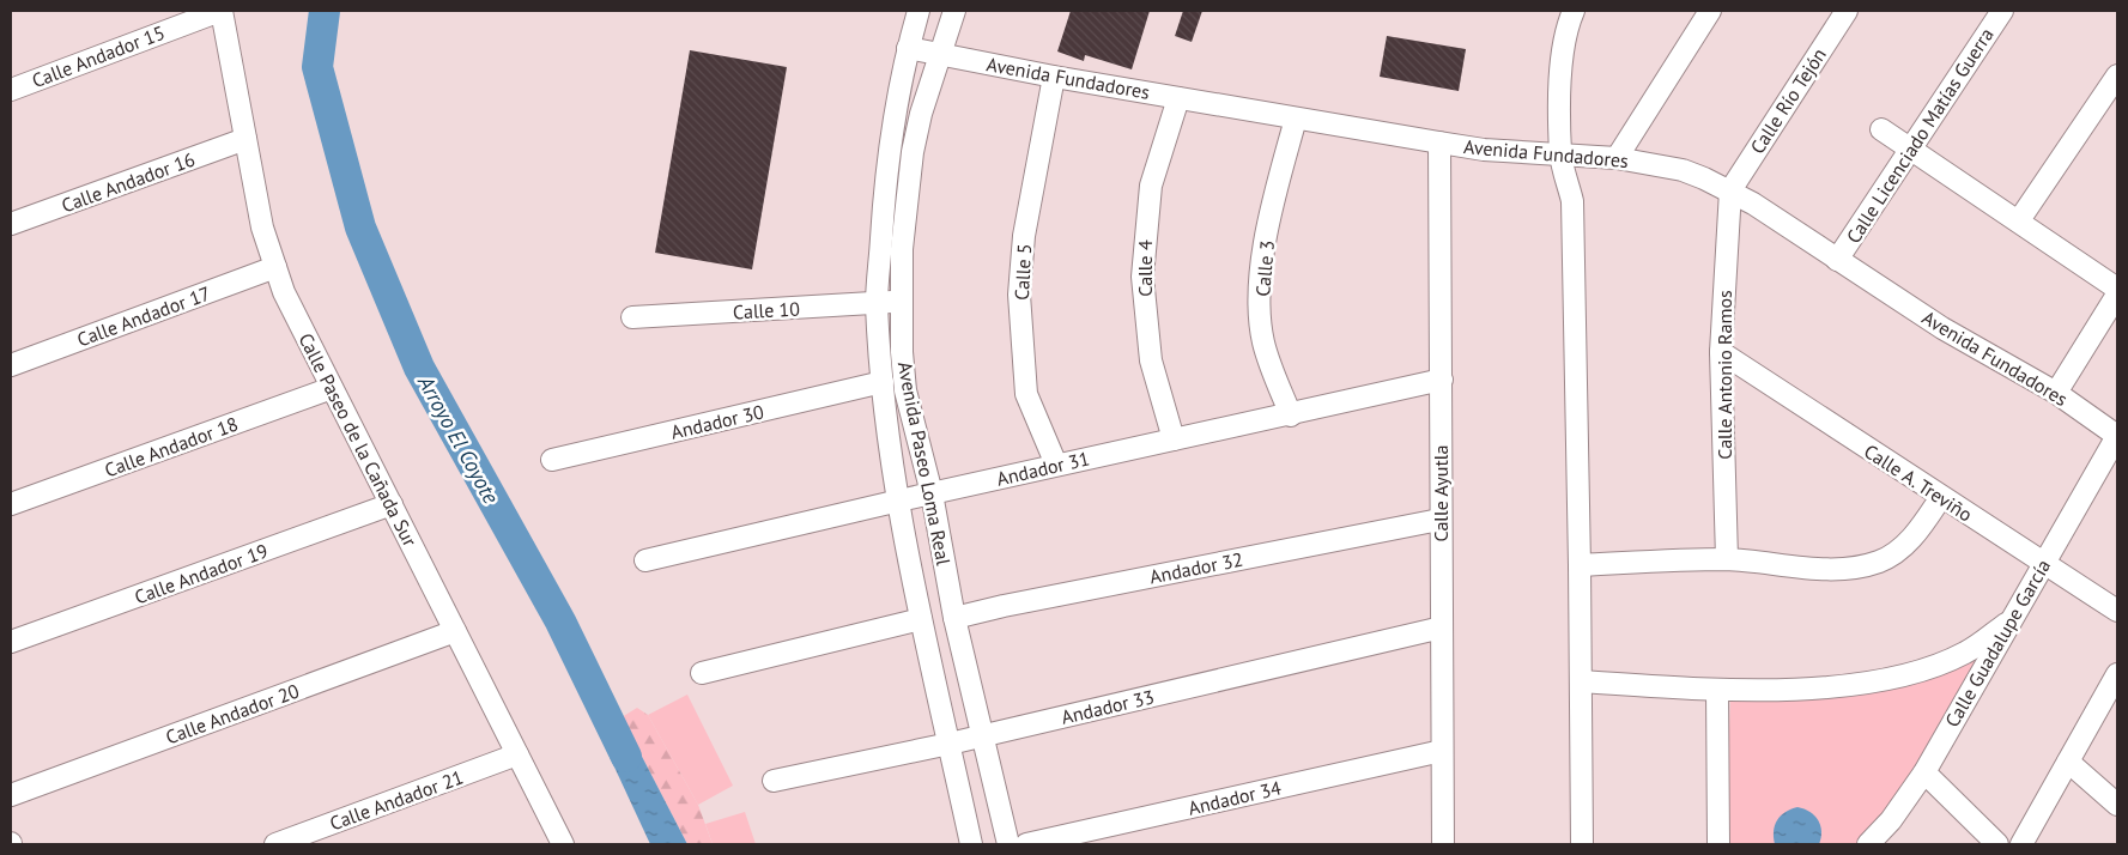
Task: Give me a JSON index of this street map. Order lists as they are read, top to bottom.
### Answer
{
  "streets": {
    "street": [
      "Calle Andador 15",
      "Avenida Fundadores",
      "Calle Río Tejón",
      "Calle Licenciado Matías Guerra",
      "Calle Andador 16",
      "Calle 4",
      "Calle 3",
      "Calle 5",
      "Calle 10",
      "Calle Andador 17",
      "Calle Antonio Ramos",
      "Andador 30",
      "Calle Paseo de la Cañada Sur",
      "Calle Andador 18",
      "Avenida Paseo Loma Real",
      "Andador 31",
      "Calle A. Treviño",
      "Calle Ayutla",
      "Andador 32",
      "Calle Andador 19",
      "Calle Guadalupe García",
      "Andador 33",
      "Calle Andador 20",
      "Andador 34",
      "Calle Andador 21"
    ]
  },
  "crossings": [
    ["Calle Andador 15", "Calle Paseo de la Cañada Sur"],
    ["Avenida Fundadores", "Calle Río Tejón"],
    ["Avenida Fundadores", "Calle Licenciado Matías Guerra"],
    ["Avenida Fundadores", "Calle 4"],
    ["Avenida Fundadores", "Calle 3"],
    ["Avenida Fundadores", "Calle 5"],
    ["Avenida Fundadores", "Calle Antonio Ramos"],
    ["Avenida Fundadores", "Avenida Paseo Loma Real"],
    ["Avenida Fundadores", "Calle Ayutla"],
    ["Avenida Fundadores", "Calle Guadalupe García"],
    ["Calle Río Tejón", "Calle Antonio Ramos"],
    ["Calle Andador 16", "Calle Paseo de la Cañada Sur"],
    ["Calle 4", "Andador 31"],
    ["Calle 3", "Andador 31"],
    ["Calle 5", "Andador 31"],
    ["Calle 10", "Avenida Paseo Loma Real"],
    ["Calle Andador 17", "Calle Paseo de la Cañada Sur"],
    ["Calle Antonio Ramos", "Calle A. Treviño"],
    ["Andador 30", "Avenida Paseo Loma Real"],
    ["Calle Paseo de la Cañada Sur", "Calle Andador 18"],
    ["Calle Paseo de la Cañada Sur", "Calle Andador 19"],
    ["Calle Paseo de la Cañada Sur", "Calle Andador 20"],
    ["Calle Paseo de la Cañada Sur", "Calle Andador 21"],
    ["Avenida Paseo Loma Real", "Andador 31"],
    ["Avenida Paseo Loma Real", "Andador 32"],
    ["Avenida Paseo Loma Real", "Andador 33"],
    ["Andador 31", "Calle Ayutla"],
    ["Calle A. Treviño", "Calle Guadalupe García"],
    ["Calle Ayutla", "Andador 32"],
    ["Calle Ayutla", "Andador 33"],
    ["Calle Ayutla", "Andador 34"]
  ],
  "water": ["Arroyo El Coyote"]
}
